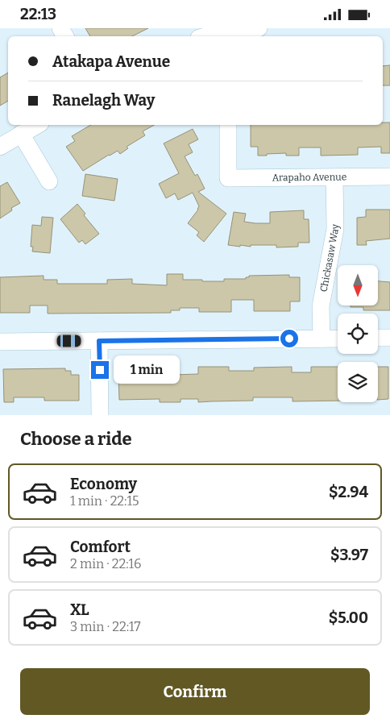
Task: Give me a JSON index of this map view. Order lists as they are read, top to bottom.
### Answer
{
  "streets": {
    "street": ["Arapaho Avenue", "Chickasaw Way"]
  },
  "crossings": [
    ["Arapaho Avenue", "Chickasaw Way"]
  ],
  "north": "bottom",
  "page": {
    "status": "22:13",
    "banner": ["Atakapa Avenue", "Ranelagh Way"],
    "bubble": "1 min",
    "heading": "Choose a ride",
    "list": [
      {
        "name": "Economy",
        "note": "1 min · 22:15",
        "value": "$2.94"
      },
      {
        "name": "Comfort",
        "note": "2 min · 22:16",
        "value": "$3.97"
      },
      {
        "name": "XL",
        "note": "3 min · 22:17",
        "value": "$5.00"
      }
    ],
    "buttons": "Confirm"
  }
}
